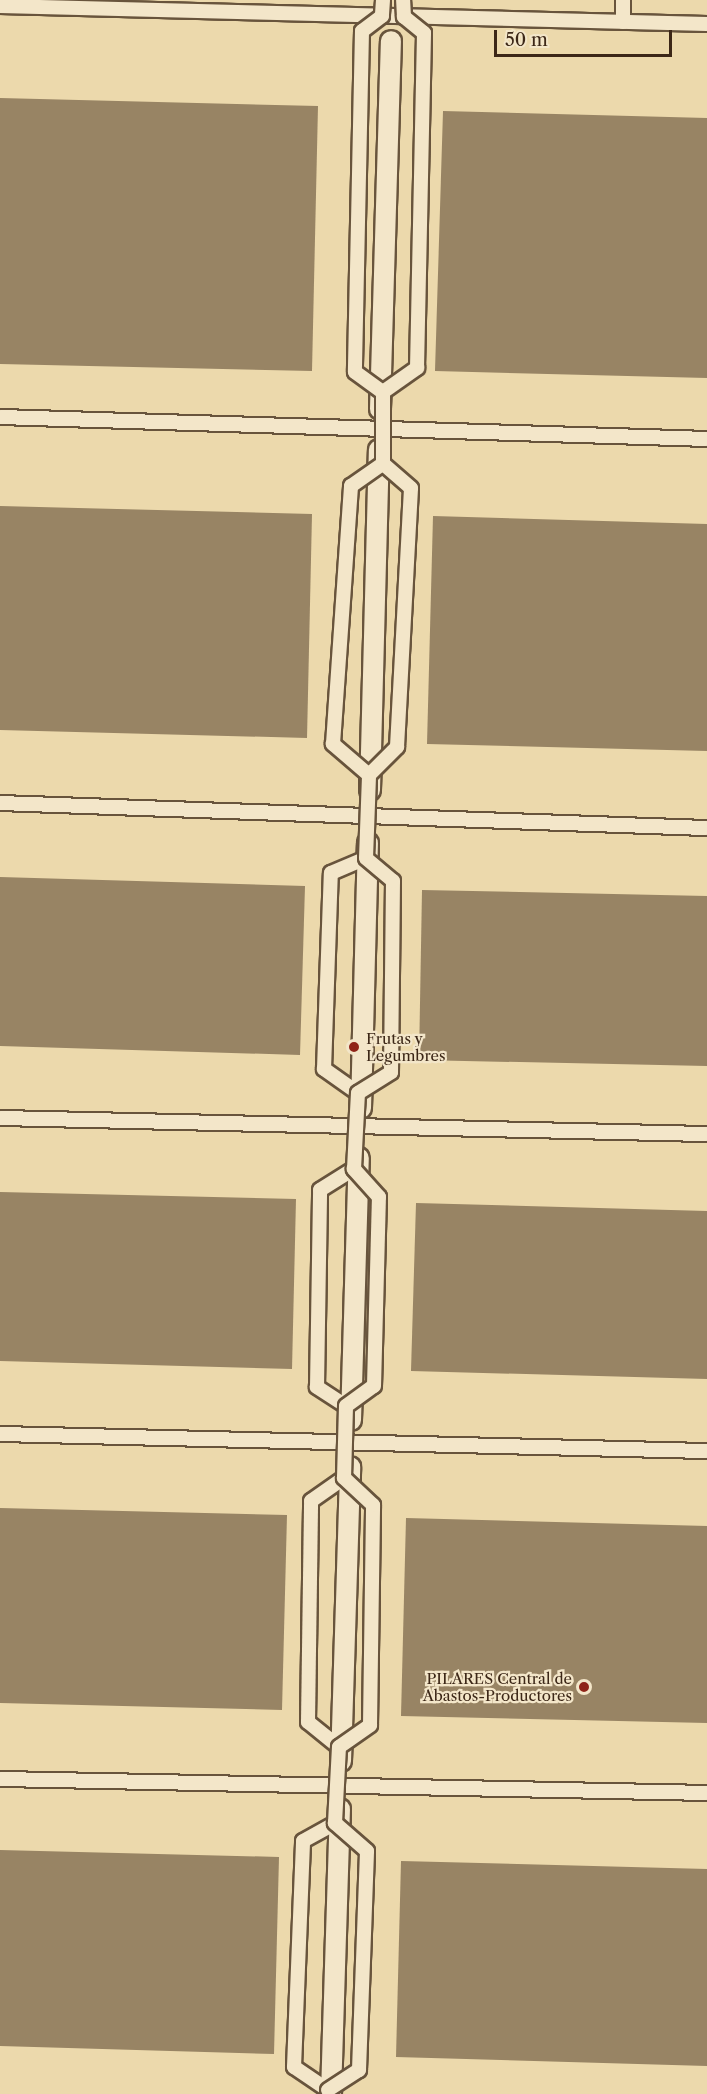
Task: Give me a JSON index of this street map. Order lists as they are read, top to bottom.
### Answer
{
  "places": ["Frutas y Legumbres", "PILARES Central de Abastos-Productores"],
  "scale_bar": "50 m"
}
